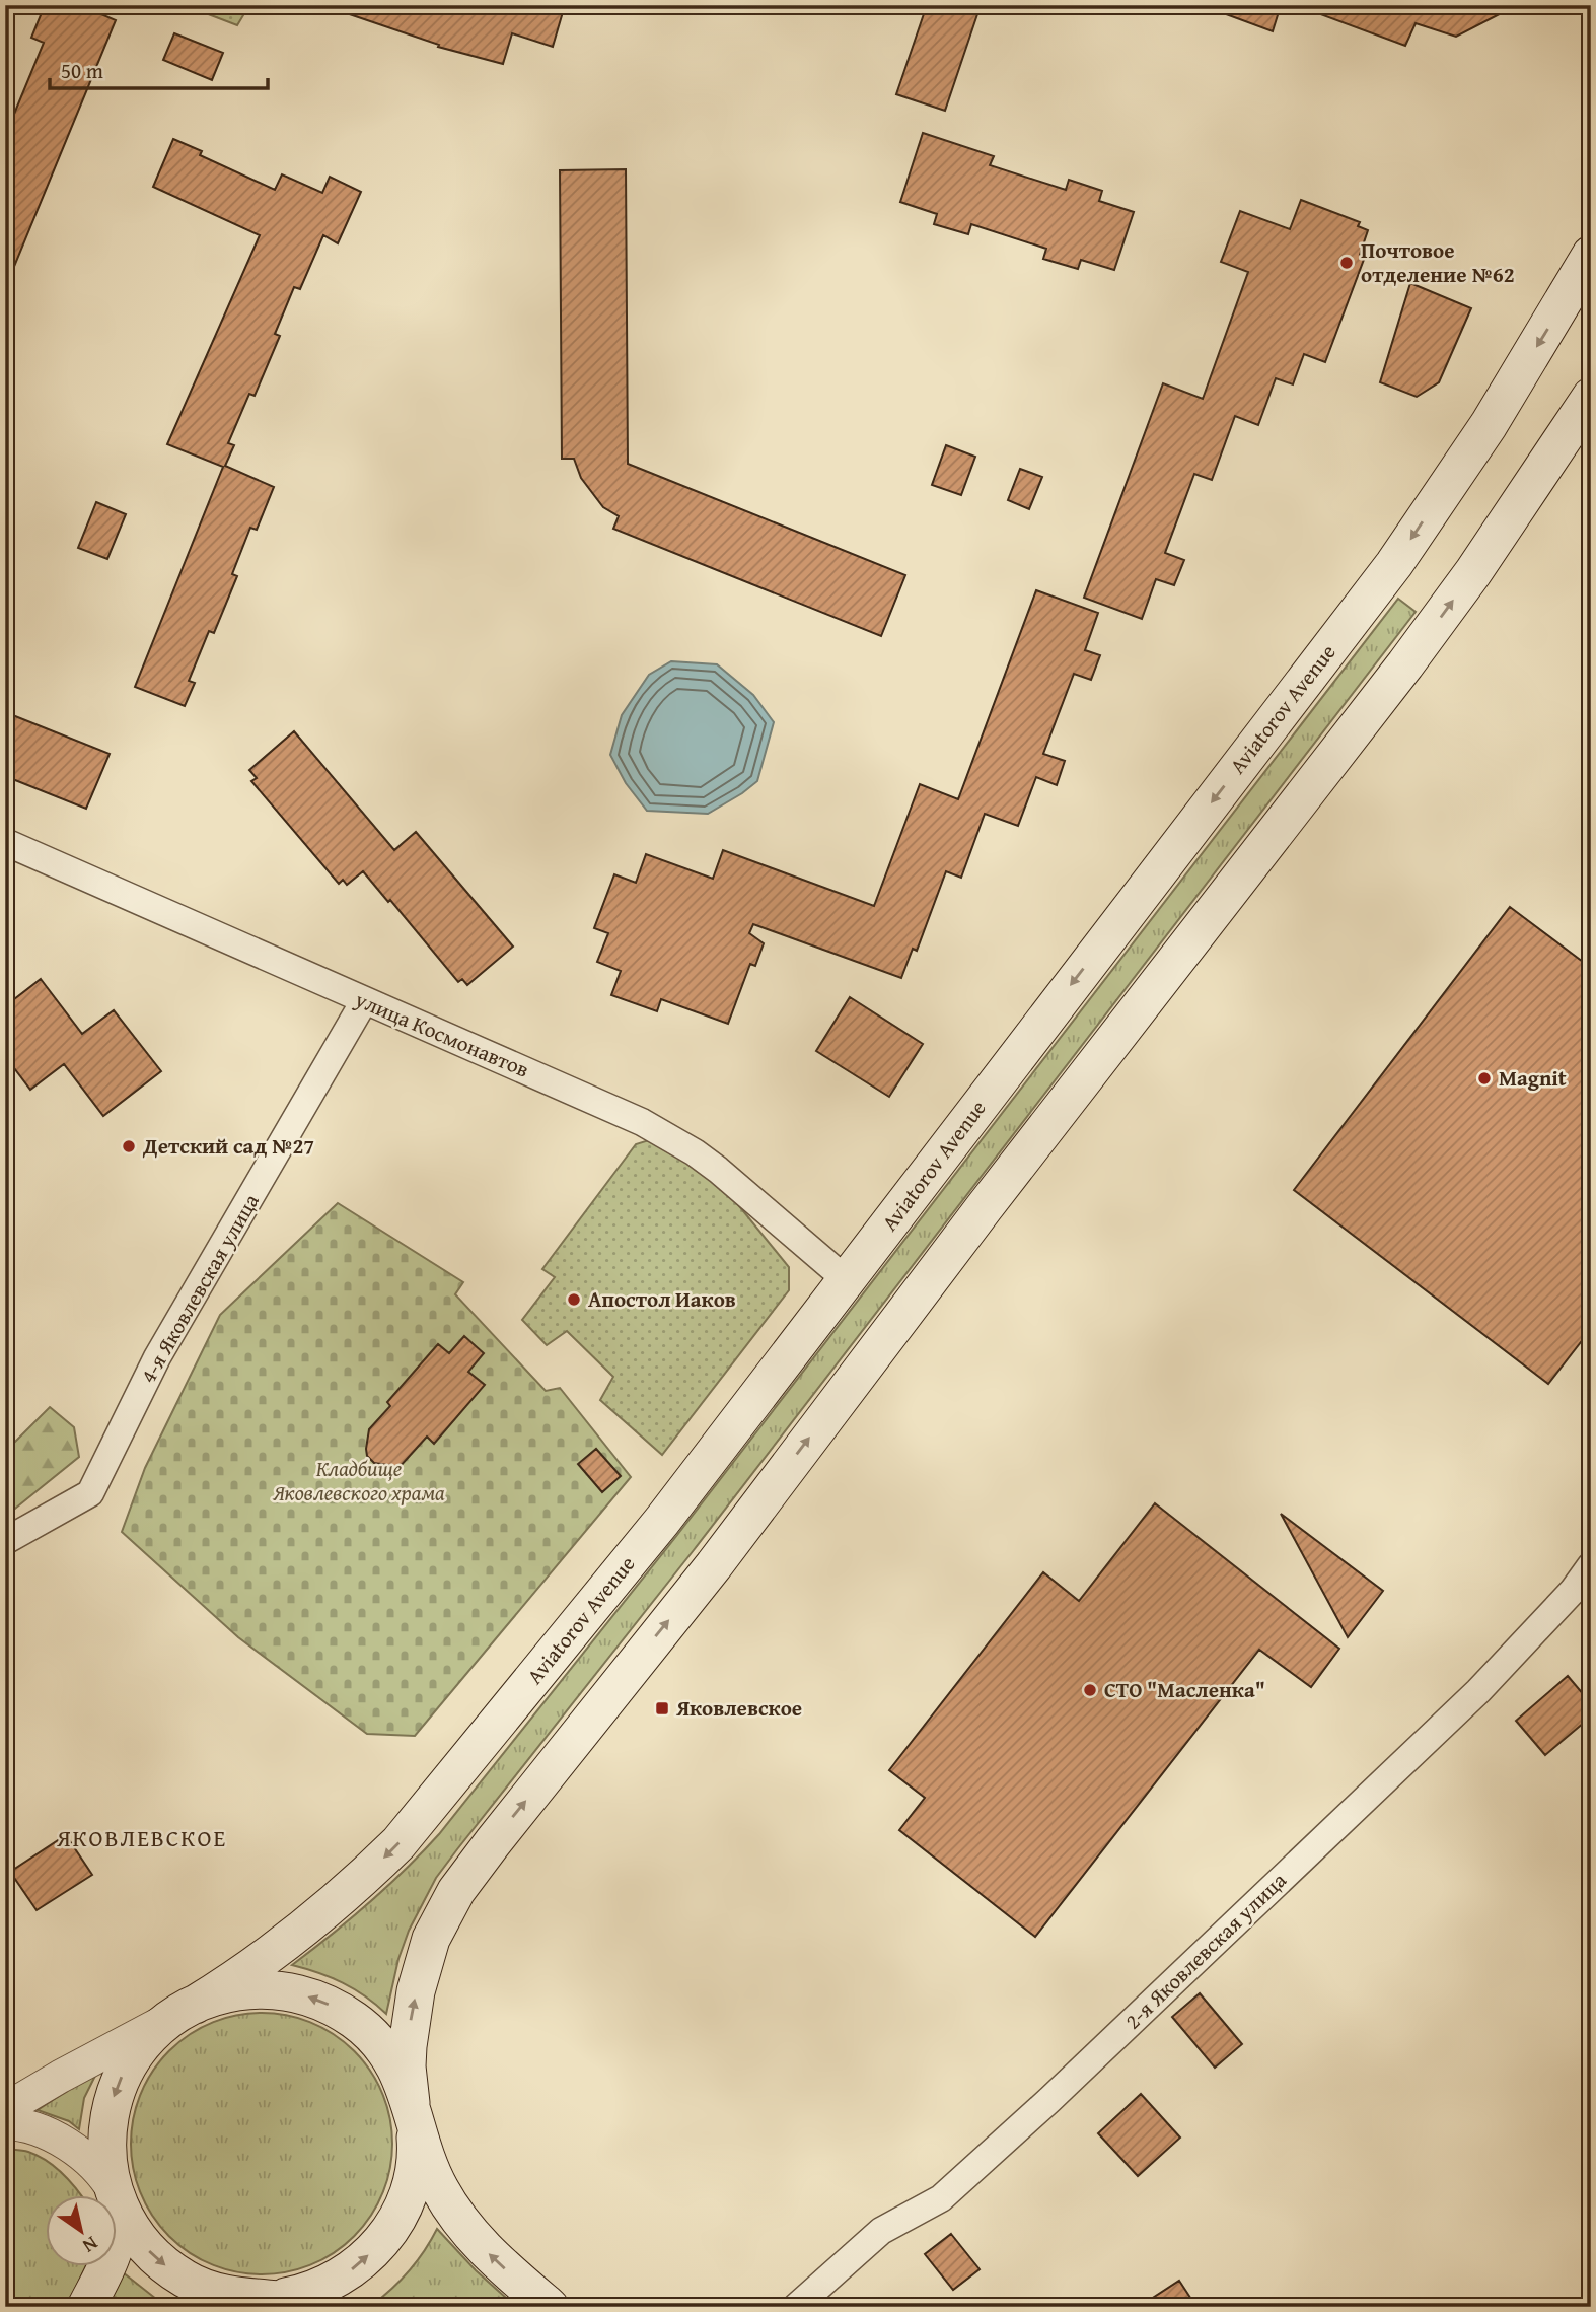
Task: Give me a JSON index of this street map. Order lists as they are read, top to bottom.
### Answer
{
  "streets": {
    "main road": ["Aviatorov Avenue"],
    "street": ["улица Космонавтов", "4-я Яковлевская улица", "2-я Яковлевская улица"]
  },
  "crossings": [
    ["Aviatorov Avenue", "улица Космонавтов"],
    ["улица Космонавтов", "4-я Яковлевская улица"]
  ],
  "districts": ["ЯКОВЛЕВСКОЕ"],
  "parks": ["Кладбище Яковлевского храма"],
  "places": {
    "other": [
      "Почтовое отделение №62",
      "Magnit",
      "Детский сад №27",
      "Апостол Иаков",
      "СТО \"Масленка\""
    ],
    "transit": ["Яковлевское"]
  },
  "scale_bar": "50 m",
  "north": "bottom right"
}
